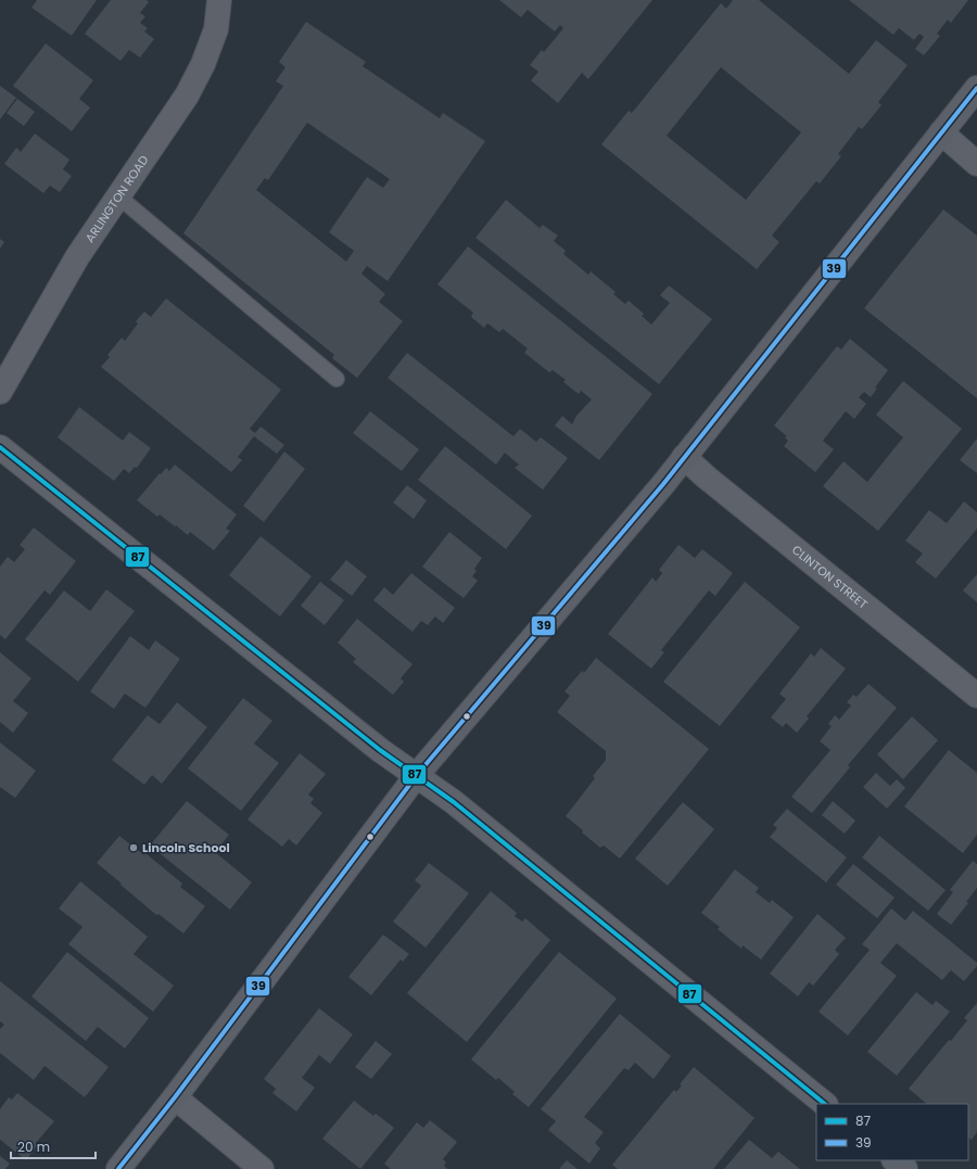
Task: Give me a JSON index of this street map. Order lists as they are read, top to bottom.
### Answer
{
  "streets": {
    "street": ["ARLINGTON ROAD", "CLINTON STREET"]
  },
  "places": ["Lincoln School"],
  "lines": ["transit line 39", "transit line 87"],
  "legend": ["87", "39"],
  "scale_bar": "20 m"
}
